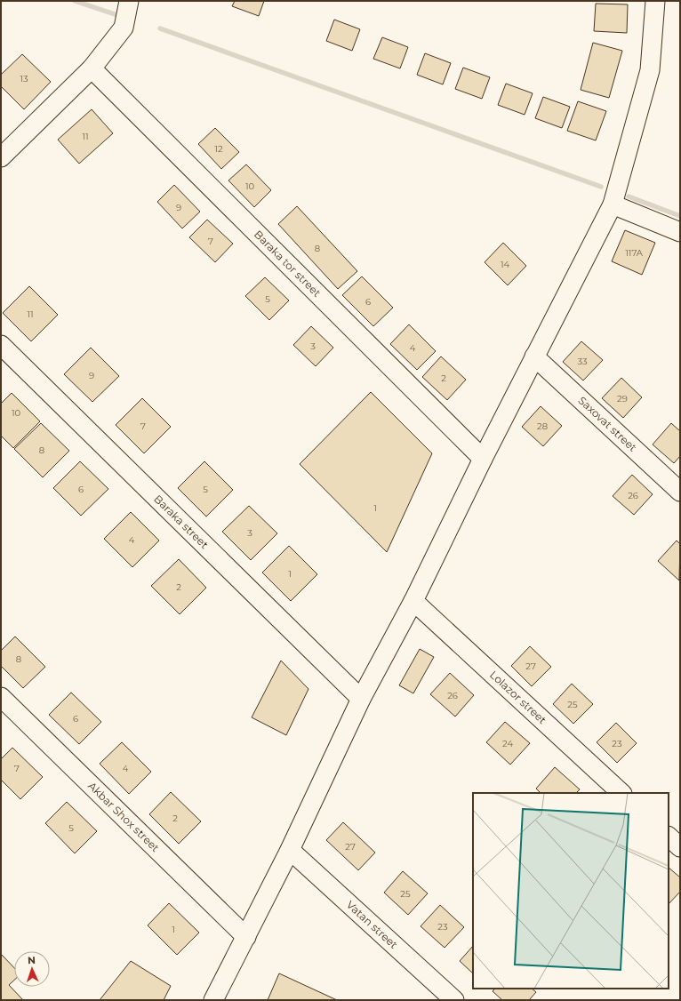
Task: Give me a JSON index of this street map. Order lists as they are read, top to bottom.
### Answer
{
  "streets": {
    "street": [
      "Baraka tor street",
      "Saxovat street",
      "Baraka street",
      "Lolazor street",
      "Akbar Shox street",
      "Vatan street"
    ]
  },
  "house_numbers": [
    "13",
    "11",
    "12",
    "10",
    "9",
    "7",
    "8",
    "117A",
    "14",
    "5",
    "6",
    "11",
    "3",
    "4",
    "33",
    "9",
    "2",
    "29",
    "10",
    "7",
    "28",
    "8",
    "6",
    "5",
    "26",
    "1",
    "3",
    "4",
    "1",
    "2",
    "8",
    "27",
    "26",
    "25",
    "6",
    "24",
    "23",
    "7",
    "4",
    "2",
    "5",
    "27",
    "25",
    "23",
    "1"
  ],
  "north": "top"
}
